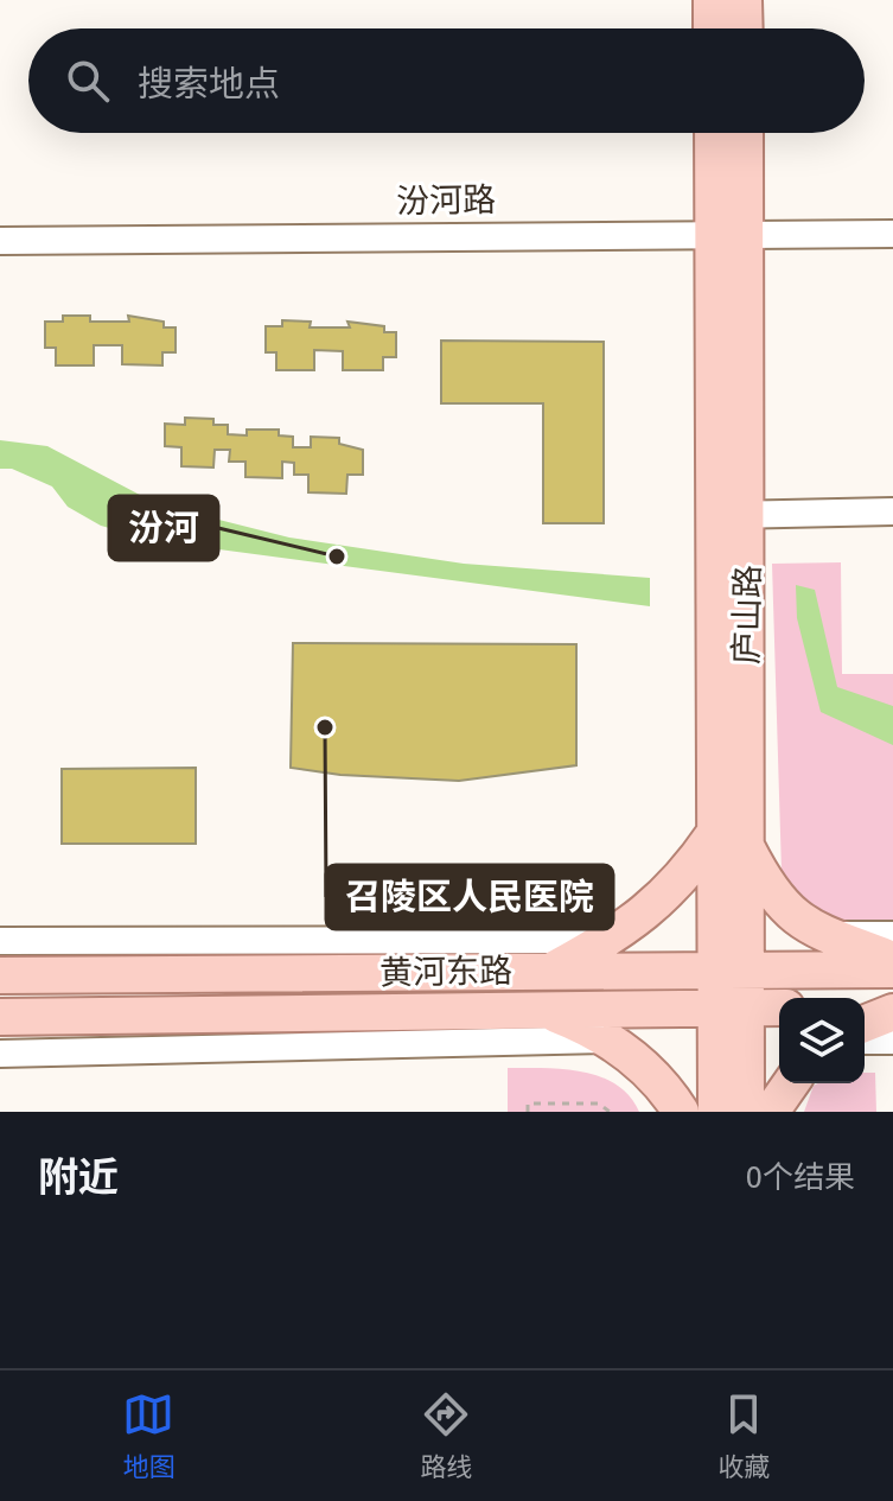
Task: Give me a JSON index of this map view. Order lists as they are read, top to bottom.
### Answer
{
  "streets": {
    "main road": ["庐山路", "黄河东路"],
    "street": ["汾河路"]
  },
  "crossings": [
    ["汾河路", "庐山路"],
    ["庐山路", "黄河东路"]
  ],
  "places": ["汾河", "召陵区人民医院"],
  "page": {
    "search": "搜索地点",
    "heading": ["附近", "0个结果"],
    "nav": ["地图", "路线", "收藏"]
  }
}
